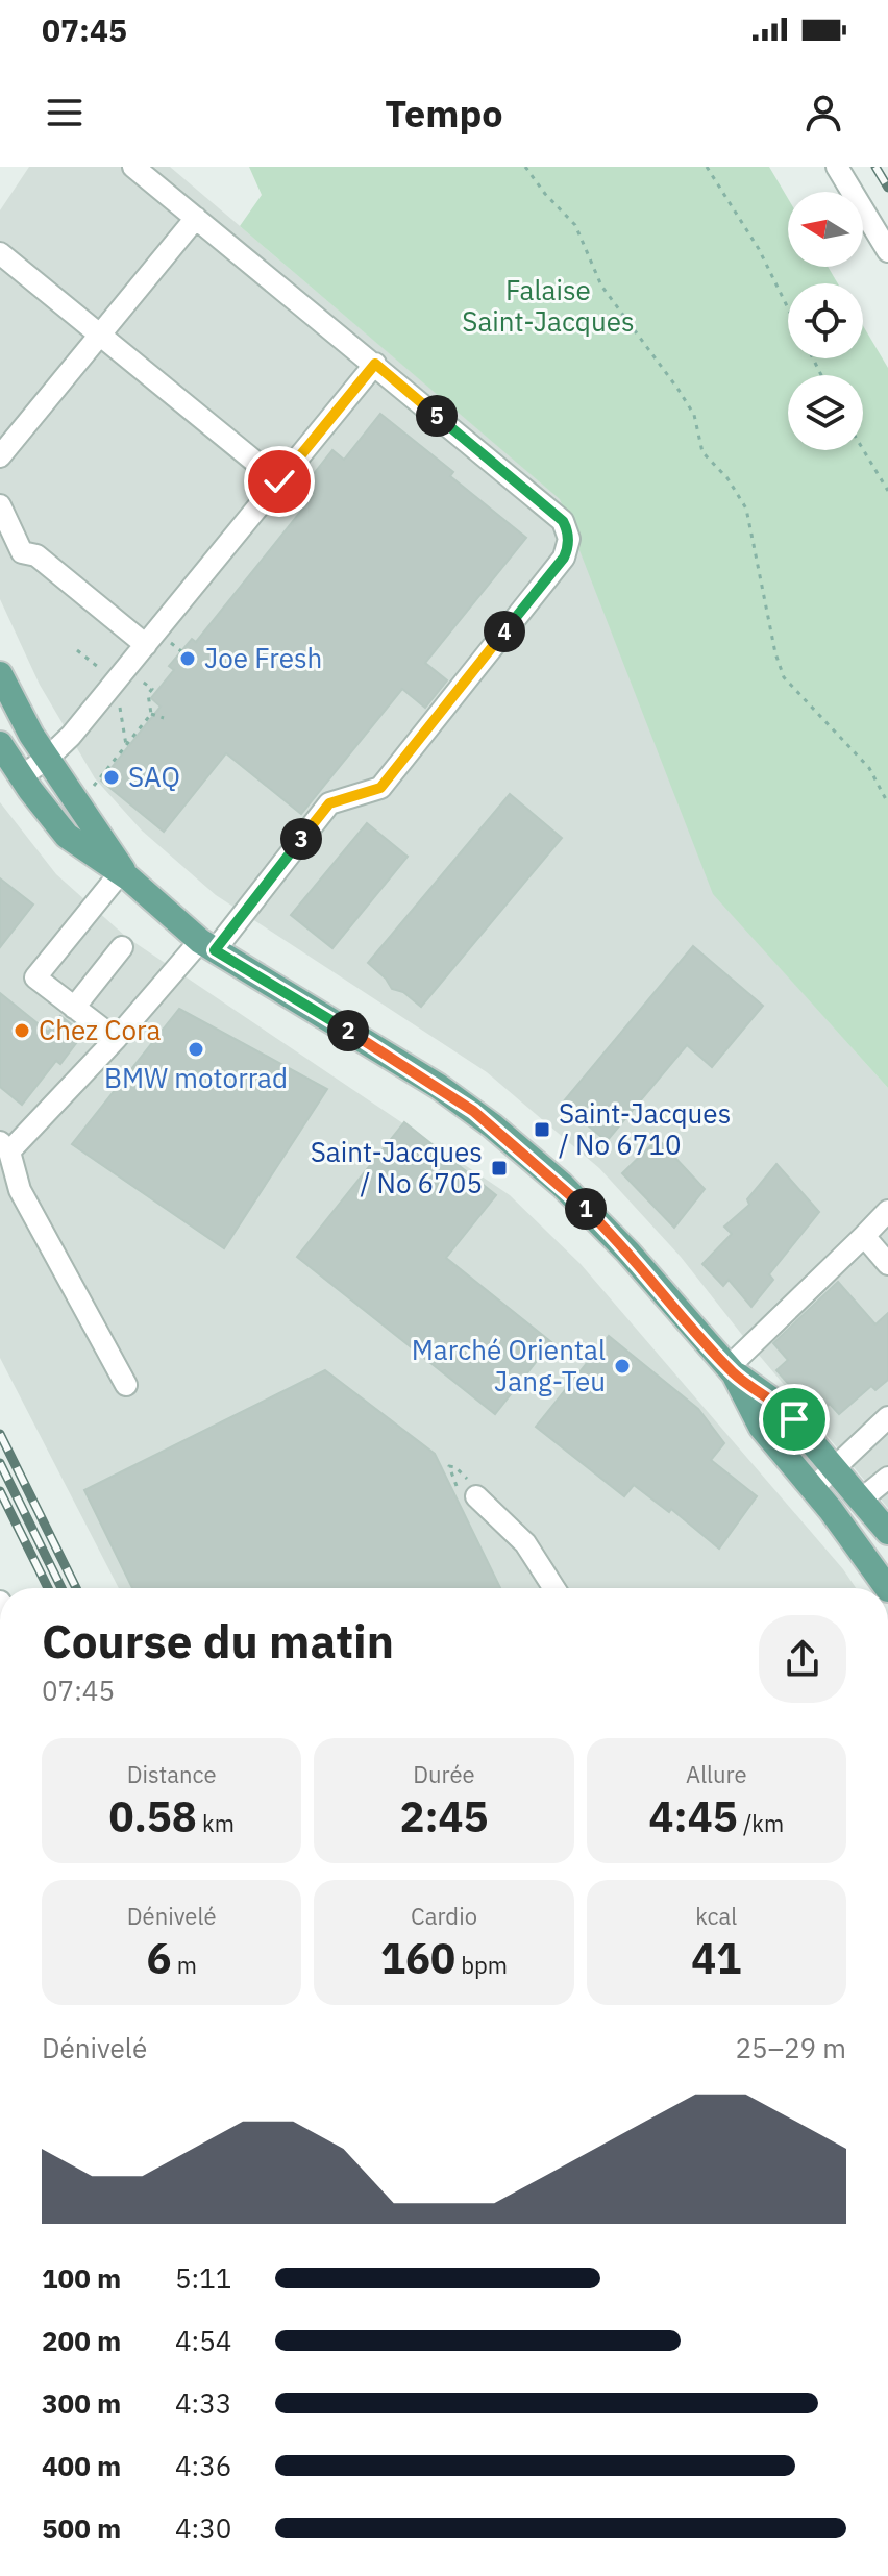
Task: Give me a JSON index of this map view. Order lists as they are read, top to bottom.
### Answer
{
  "parks": ["Falaise Saint-Jacques"],
  "places": {
    "other": [
      "Joe Fresh",
      "SAQ",
      "Chez Cora",
      "BMW motorrad",
      "Marché Oriental Jang-Teu"
    ],
    "transit": ["Saint-Jacques / No 6710", "Saint-Jacques / No 6705"]
  },
  "north": "left",
  "page": {
    "status": "07:45",
    "header": "Tempo",
    "pins": [
      "5",
      "4",
      "3",
      "2",
      "1"
    ],
    "heading": ["Course du matin", "07:45"],
    "stats": [
      ["Distance", "0.58 km"],
      ["Durée", "2:45"],
      ["Allure", "4:45 /km"],
      ["Dénivelé", "6 m"],
      ["Cardio", "160 bpm"],
      ["kcal", "41"]
    ],
    "chart": ["Dénivelé", "25–29 m"],
    "list": [
      {
        "name": "100 m",
        "note": "5:11"
      },
      {
        "name": "200 m",
        "note": "4:54"
      },
      {
        "name": "300 m",
        "note": "4:33"
      },
      {
        "name": "400 m",
        "note": "4:36"
      },
      {
        "name": "500 m",
        "note": "4:30"
      }
    ]
  }
}
